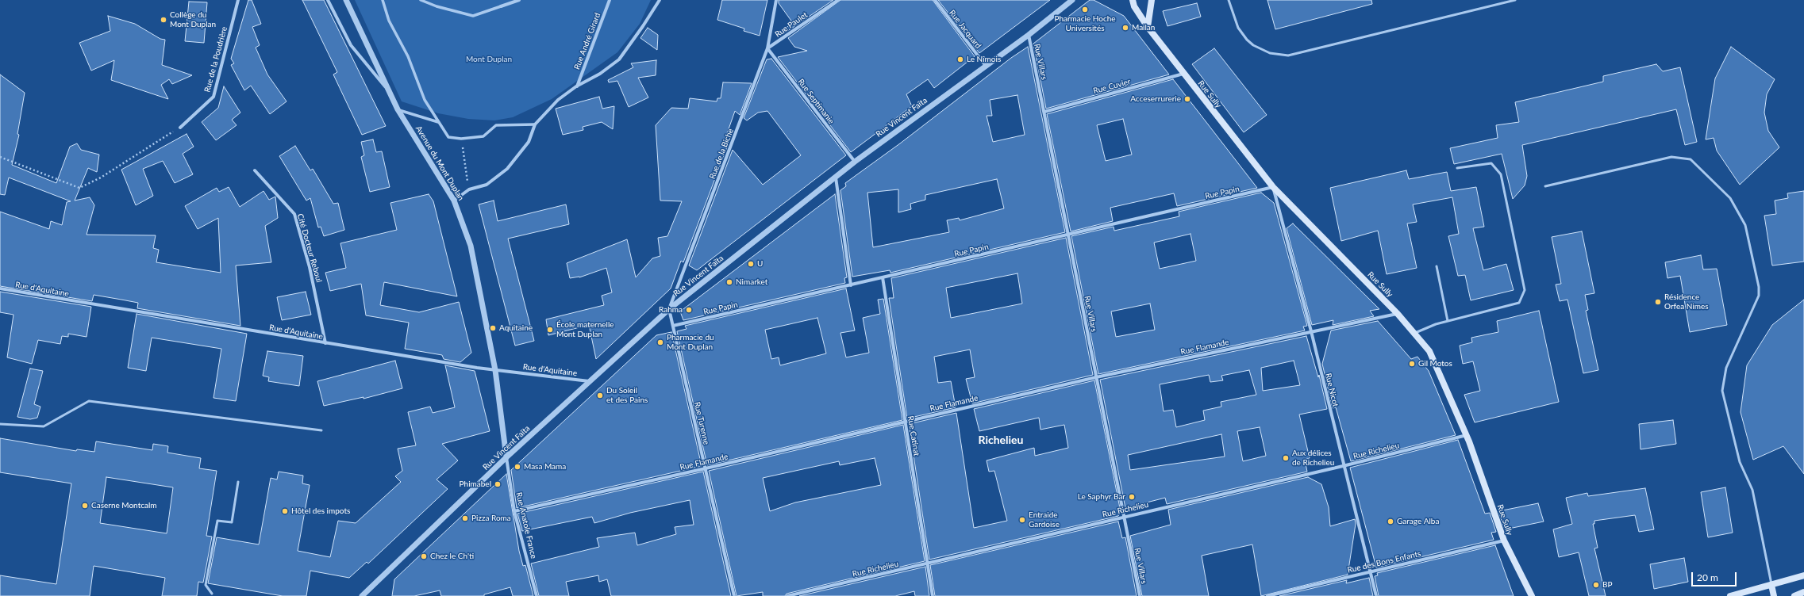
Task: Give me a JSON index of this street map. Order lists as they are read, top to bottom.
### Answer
{
  "streets": {
    "main road": ["Rue Sully"],
    "street": [
      "Rue Paulet",
      "Rue Jacquard",
      "Rue André Girard",
      "Rue de la Poudrière",
      "Rue Villars",
      "Rue Cuvier",
      "Rue Septimanie",
      "Rue Vincent Faïta",
      "Rue de la Biche",
      "Avenue du Mont Duplan",
      "Rue Papin",
      "Cité Docteur Reboul",
      "Rue d'Aquitaine",
      "Rue Flamande",
      "Rue Nicot",
      "Rue Turenne",
      "Rue Catinat",
      "Rue Richelieu",
      "Rue Anatole France",
      "Rue des Bons Enfants"
    ]
  },
  "crossings": [
    ["Rue Paulet", "Rue Septimanie"],
    ["Rue Paulet", "Rue de la Biche"],
    ["Rue Jacquard", "Rue Vincent Faïta"],
    ["Rue Villars", "Rue Cuvier"],
    ["Rue Villars", "Rue Vincent Faïta"],
    ["Rue Villars", "Rue Papin"],
    ["Rue Villars", "Rue Flamande"],
    ["Rue Villars", "Rue Richelieu"],
    ["Rue Cuvier", "Rue Sully"],
    ["Rue Sully", "Rue Papin"],
    ["Rue Sully", "Rue Flamande"],
    ["Rue Sully", "Rue Nicot"],
    ["Rue Sully", "Rue Richelieu"],
    ["Rue Sully", "Rue des Bons Enfants"],
    ["Rue Septimanie", "Rue Vincent Faïta"],
    ["Rue Septimanie", "Rue de la Biche"],
    ["Rue Vincent Faïta", "Rue de la Biche"],
    ["Rue Vincent Faïta", "Avenue du Mont Duplan"],
    ["Rue Vincent Faïta", "Rue d'Aquitaine"],
    ["Rue Vincent Faïta", "Rue Turenne"],
    ["Rue Vincent Faïta", "Rue Anatole France"],
    ["Rue de la Biche", "Rue Turenne"],
    ["Avenue du Mont Duplan", "Rue d'Aquitaine"],
    ["Avenue du Mont Duplan", "Rue Anatole France"],
    ["Rue Papin", "Rue Nicot"],
    ["Rue Papin", "Rue Turenne"],
    ["Rue Papin", "Rue Catinat"],
    ["Cité Docteur Reboul", "Rue d'Aquitaine"],
    ["Rue Flamande", "Rue Nicot"],
    ["Rue Flamande", "Rue Turenne"],
    ["Rue Flamande", "Rue Catinat"],
    ["Rue Flamande", "Rue Anatole France"],
    ["Rue Nicot", "Rue Richelieu"],
    ["Rue Nicot", "Rue des Bons Enfants"],
    ["Rue Catinat", "Rue Richelieu"]
  ],
  "districts": ["Richelieu"],
  "parks": ["Mont Duplan"],
  "places": [
    "Pharmacie Hoche Universités",
    "Collège du Mont Duplan",
    "Mailan",
    "Le Nîmois",
    "Acceserrurerie",
    "U",
    "Nimarket",
    "Résidence Orfea Nimes",
    "Rahma",
    "Aquitaine",
    "École maternelle Mont Duplan",
    "Pharmacie du Mont Duplan",
    "Gil Motos",
    "Du Soleil et des Pains",
    "Aux délices de Richelieu",
    "Masa Mama",
    "Phimabel",
    "Le Saphyr Bar",
    "Caserne Montcalm",
    "Hôtel des impots",
    "Pizza Roma",
    "Entraide Gardoise",
    "Garage Alba",
    "Chez le Ch'ti",
    "BP"
  ],
  "scale_bar": "20 m"
}
